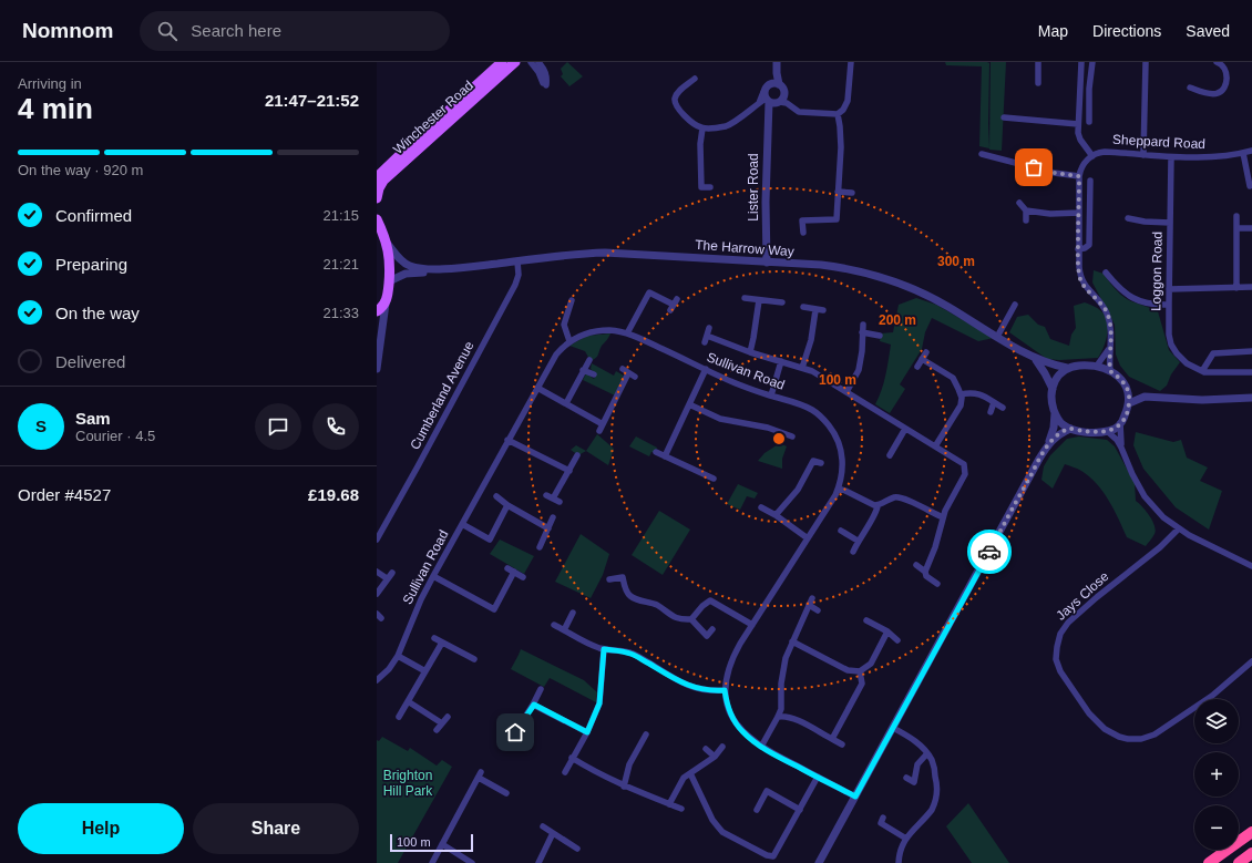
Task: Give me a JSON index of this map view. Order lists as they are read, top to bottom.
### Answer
{
  "streets": {
    "main road": ["Winchester Road"],
    "street": [
      "Sheppard Road",
      "Lister Road",
      "The Harrow Way",
      "Loggon Road",
      "Sullivan Road",
      "Cumberland Avenue",
      "Jays Close"
    ]
  },
  "crossings": [
    ["Sheppard Road", "Loggon Road"],
    ["Lister Road", "The Harrow Way"],
    ["The Harrow Way", "Cumberland Avenue"]
  ],
  "parks": ["Brighton Hill Park"],
  "scale_bar": "100 m",
  "page": {
    "header": "Nomnom",
    "search": "Search here",
    "nav": ["Map", "Directions", "Saved"],
    "heading": ["4 min", "Arriving in", "21:47–21:52"],
    "panel": [
      "Sam",
      "Courier · 4.5",
      "Order #4527",
      "£19.68"
    ],
    "bar": "On the way · 920 m",
    "list": [
      ["Confirmed", "21:15"],
      ["Preparing", "21:21"],
      ["On the way", "21:33"],
      "Delivered"
    ],
    "round": "S",
    "map_buttons": ["+", "−"],
    "buttons": ["Help", "Share"],
    "scale": "100 m"
  },
  "rings": ["300 m", "200 m", "100 m"]
}
